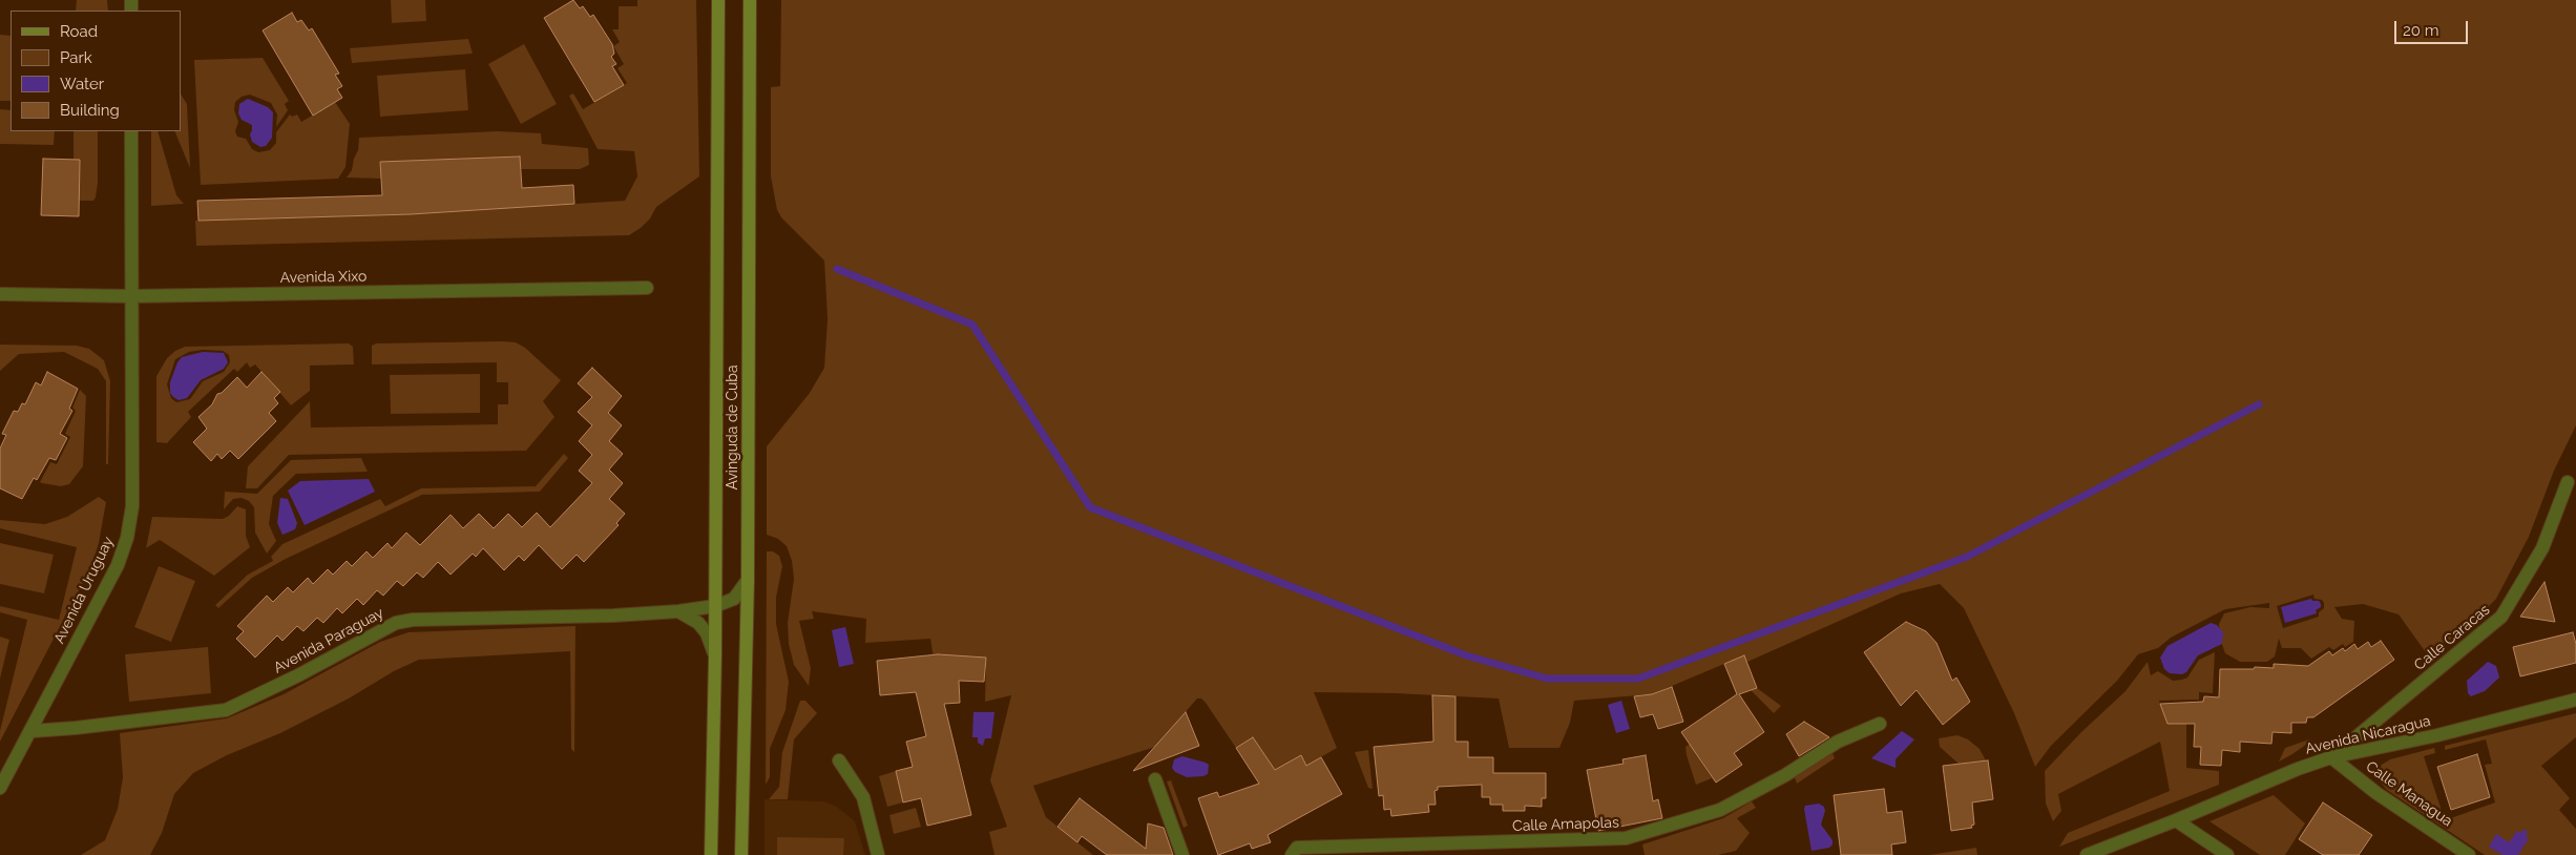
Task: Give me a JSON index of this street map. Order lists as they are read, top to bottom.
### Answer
{
  "streets": {
    "main road": ["Avinguda de Cuba"],
    "street": [
      "Avenida Xixo",
      "Avenida Uruguay",
      "Calle Caracas",
      "Avenida Paraguay",
      "Avenida Nicaragua",
      "Calle Managua",
      "Calle Amapolas"
    ]
  },
  "crossings": [
    ["Avenida Xixo", "Avenida Uruguay"],
    ["Avinguda de Cuba", "Avenida Paraguay"],
    ["Avenida Uruguay", "Avenida Paraguay"],
    ["Calle Caracas", "Avenida Nicaragua"],
    ["Calle Caracas", "Calle Managua"],
    ["Avenida Nicaragua", "Calle Managua"]
  ],
  "legend": [
    "Road",
    "Park",
    "Water",
    "Building"
  ],
  "scale_bar": "20 m"
}
